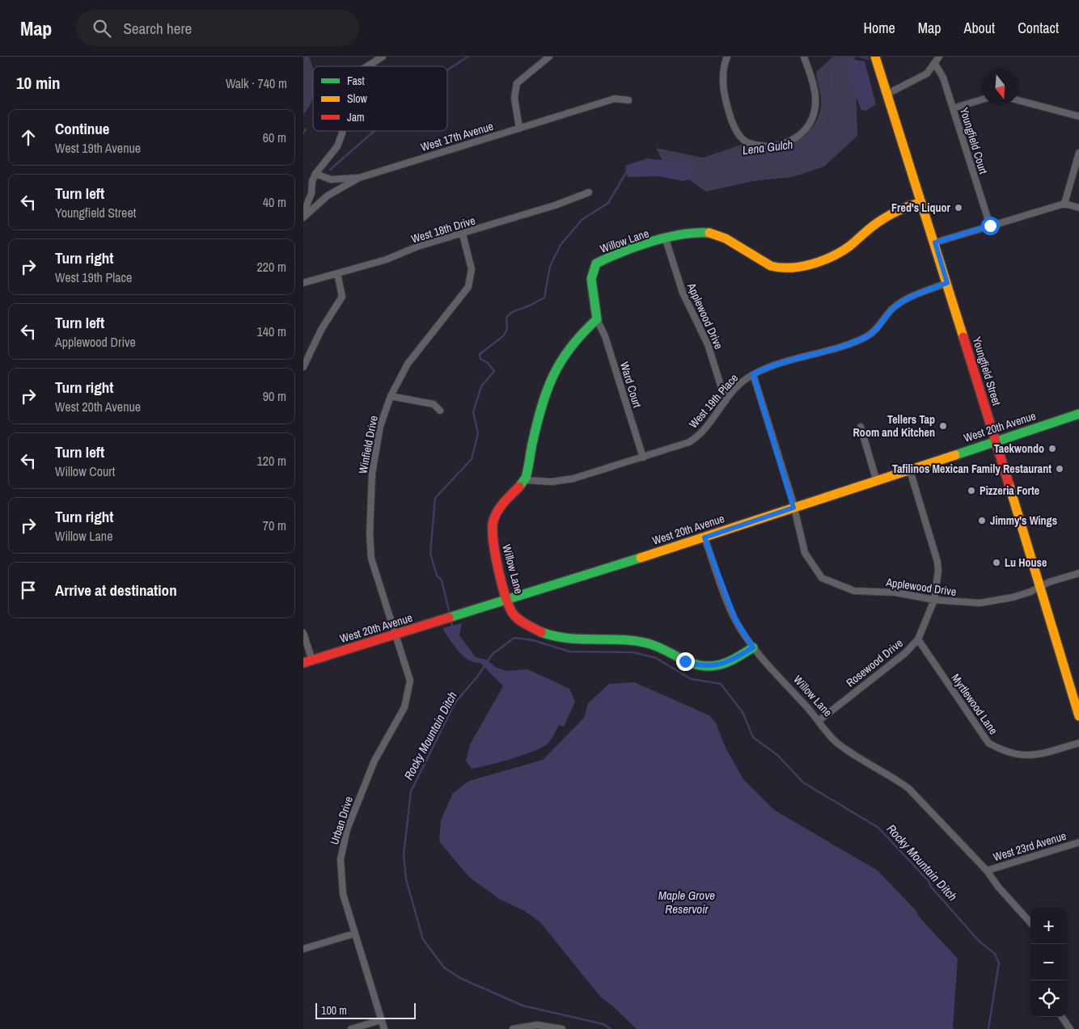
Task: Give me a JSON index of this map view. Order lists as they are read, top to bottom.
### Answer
{
  "streets": {
    "street": [
      "West 17th Avenue",
      "Youngfield Court",
      "West 18th Drive",
      "Willow Lane",
      "Applewood Drive",
      "Youngfield Street",
      "Ward Court",
      "West 19th Place",
      "West 20th Avenue",
      "Winfield Drive",
      "Rosewood Drive",
      "Myrtlewood Lane",
      "Urban Drive",
      "West 23rd Avenue"
    ]
  },
  "crossings": [
    ["West 18th Drive", "Winfield Drive"],
    ["Willow Lane", "Applewood Drive"],
    ["Willow Lane", "Youngfield Street"],
    ["Willow Lane", "Ward Court"],
    ["Willow Lane", "West 19th Place"],
    ["Willow Lane", "West 20th Avenue"],
    ["Willow Lane", "Rosewood Drive"],
    ["Willow Lane", "West 23rd Avenue"],
    ["Applewood Drive", "Youngfield Street"],
    ["Applewood Drive", "West 19th Place"],
    ["Applewood Drive", "West 20th Avenue"],
    ["Applewood Drive", "Rosewood Drive"],
    ["Youngfield Street", "West 19th Place"],
    ["Youngfield Street", "West 20th Avenue"],
    ["Ward Court", "West 19th Place"],
    ["West 20th Avenue", "Winfield Drive"],
    ["West 20th Avenue", "Rosewood Drive"],
    ["West 20th Avenue", "Urban Drive"],
    ["Winfield Drive", "Urban Drive"],
    ["Rosewood Drive", "Myrtlewood Lane"]
  ],
  "water": ["Lena Gulch", "Rocky Mountain Ditch", "Maple Grove Reservoir"],
  "places": [
    "Fred's Liquor",
    "Tellers Tap Room and Kitchen",
    "Taekwondo",
    "Tafilinos Mexican Family Restaurant",
    "Pizzeria Forte",
    "Jimmy's Wings",
    "Lu House"
  ],
  "legend": ["Fast", "Slow", "Jam"],
  "scale_bar": "100 m",
  "north": "bottom",
  "page": {
    "header": "Map",
    "search": "Search here",
    "nav": [
      "Home",
      "Map",
      "About",
      "Contact"
    ],
    "heading": ["10 min", "Walk · 740 m"],
    "list": [
      ["Continue", "West 19th Avenue", "60 m"],
      ["Turn left", "Youngfield Street", "40 m"],
      ["Turn right", "West 19th Place", "220 m"],
      ["Turn left", "Applewood Drive", "140 m"],
      ["Turn right", "West 20th Avenue", "90 m"],
      ["Turn left", "Willow Court", "120 m"],
      ["Turn right", "Willow Lane", "70 m"],
      "Arrive at destination"
    ],
    "map_buttons": ["+", "−"],
    "scale": "100 m"
  }
}
